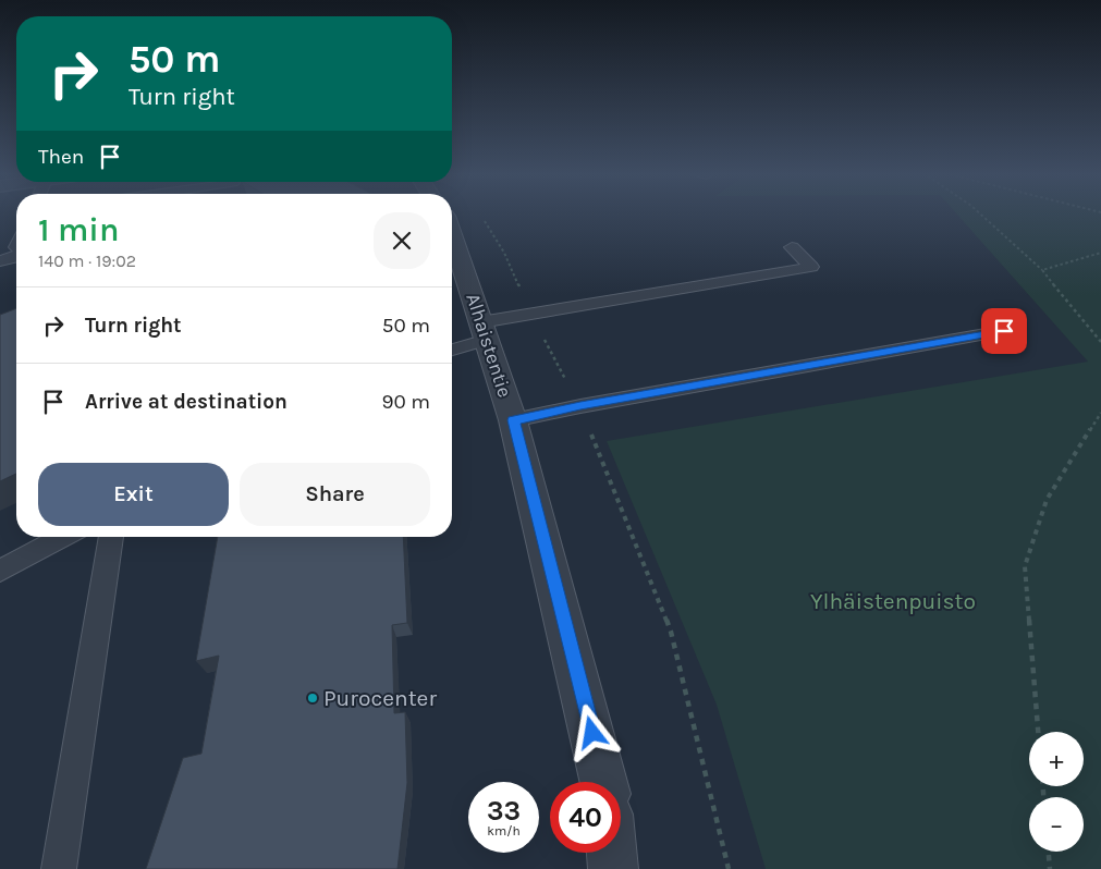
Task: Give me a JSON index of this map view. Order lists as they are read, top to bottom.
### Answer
{
  "streets": {
    "street": ["Alhaistentie"]
  },
  "parks": ["Ylhäistenpuisto"],
  "places": ["Purocenter"],
  "page": {
    "turn": ["50 m", "Turn right"],
    "then": "Then",
    "heading": ["1 min", "140 m · 19:02"],
    "list": [
      {
        "name": "Turn right",
        "value": "50 m"
      },
      {
        "name": "Arrive at destination",
        "value": "90 m"
      }
    ],
    "buttons": ["Exit", "Share"],
    "map_buttons": ["+", "−"],
    "speed": "33 km/h",
    "limit": "40"
  }
}
